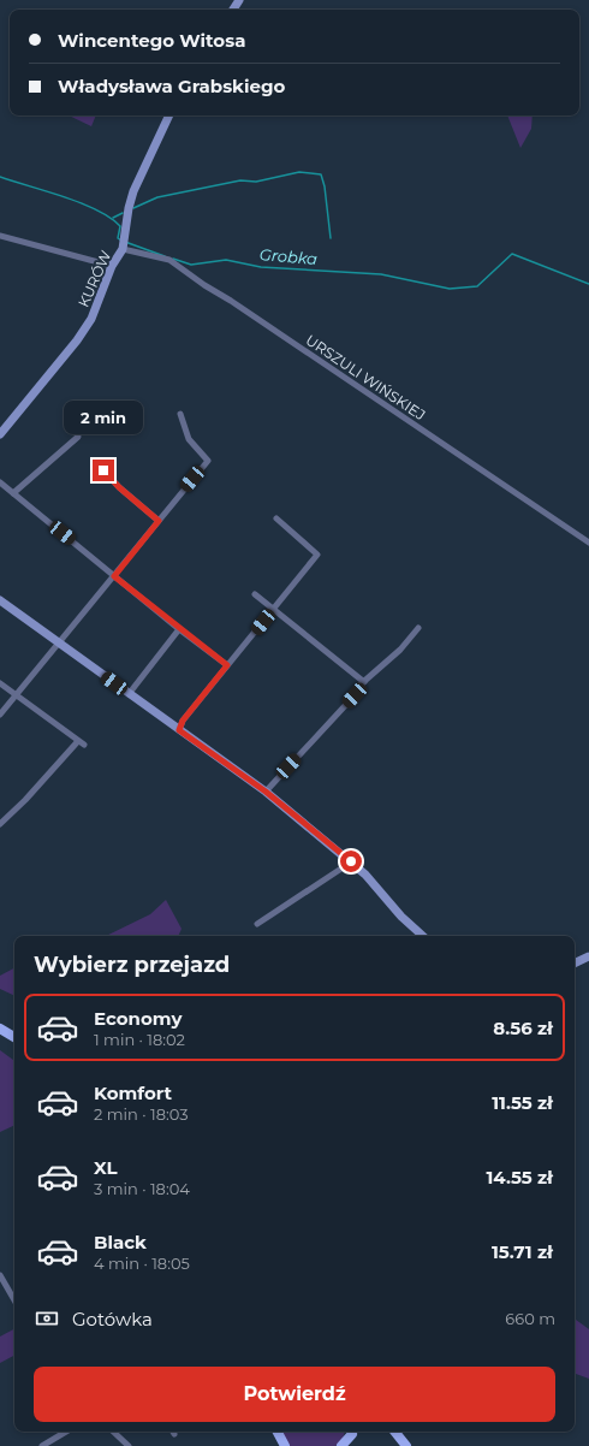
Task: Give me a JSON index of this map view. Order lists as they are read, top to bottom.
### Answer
{
  "streets": {
    "street": ["KURÓW", "URSZULI WIŃSKIEJ"]
  },
  "crossings": [
    ["KURÓW", "URSZULI WIŃSKIEJ"]
  ],
  "water": ["Grobka"],
  "page": {
    "banner": ["Wincentego Witosa", "Władysława Grabskiego"],
    "bubble": "2 min",
    "heading": "Wybierz przejazd",
    "list": [
      {
        "name": "Economy",
        "note": "1 min · 18:02",
        "value": "8.56 zł"
      },
      {
        "name": "Komfort",
        "note": "2 min · 18:03",
        "value": "11.55 zł"
      },
      {
        "name": "XL",
        "note": "3 min · 18:04",
        "value": "14.55 zł"
      },
      {
        "name": "Black",
        "note": "4 min · 18:05",
        "value": "15.71 zł"
      }
    ],
    "pay": ["Gotówka", "660 m"],
    "buttons": "Potwierdź"
  }
}
